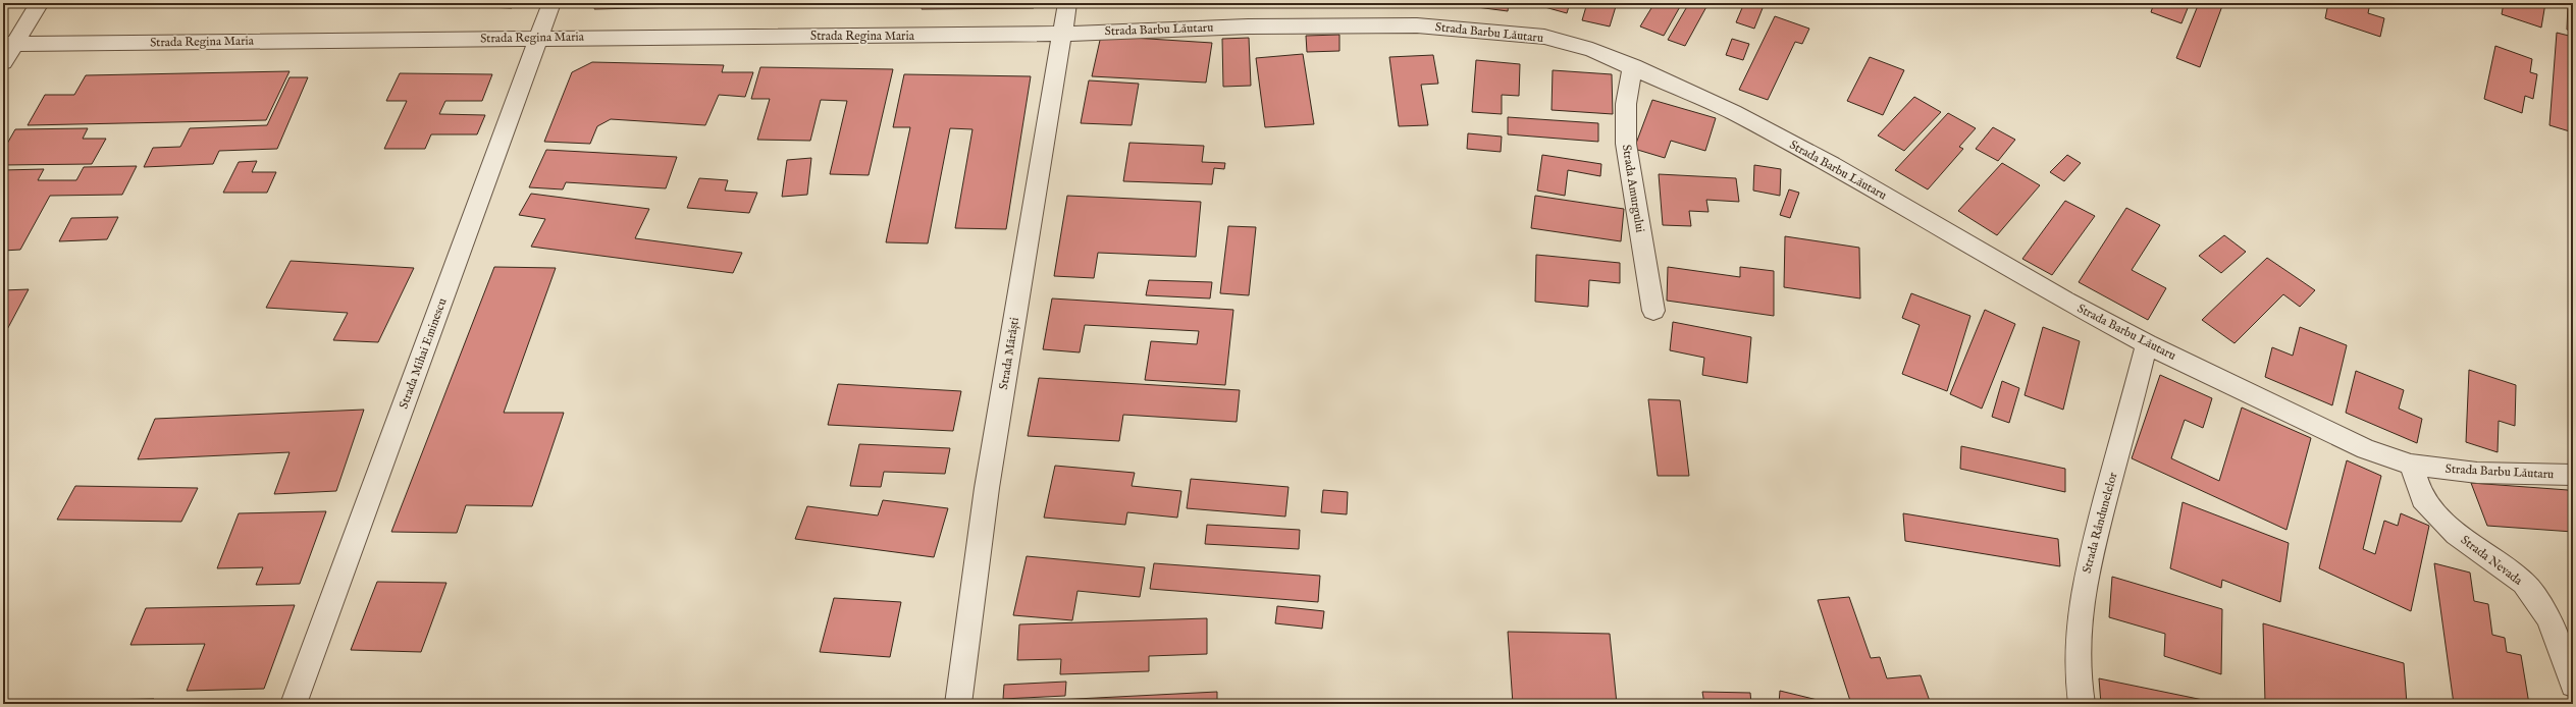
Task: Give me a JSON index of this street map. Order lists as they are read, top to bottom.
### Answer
{
  "streets": {
    "street": [
      "Strada Barbu Lăutaru",
      "Strada Regina Maria",
      "Strada Amurgului",
      "Strada Mihai Eminescu",
      "Strada Mărăști",
      "Strada Rândunelelor",
      "Strada Nevada"
    ]
  },
  "crossings": [
    ["Strada Barbu Lăutaru", "Strada Regina Maria"],
    ["Strada Barbu Lăutaru", "Strada Amurgului"],
    ["Strada Barbu Lăutaru", "Strada Mărăști"],
    ["Strada Barbu Lăutaru", "Strada Rândunelelor"],
    ["Strada Barbu Lăutaru", "Strada Nevada"],
    ["Strada Regina Maria", "Strada Mihai Eminescu"],
    ["Strada Regina Maria", "Strada Mărăști"]
  ]
}
